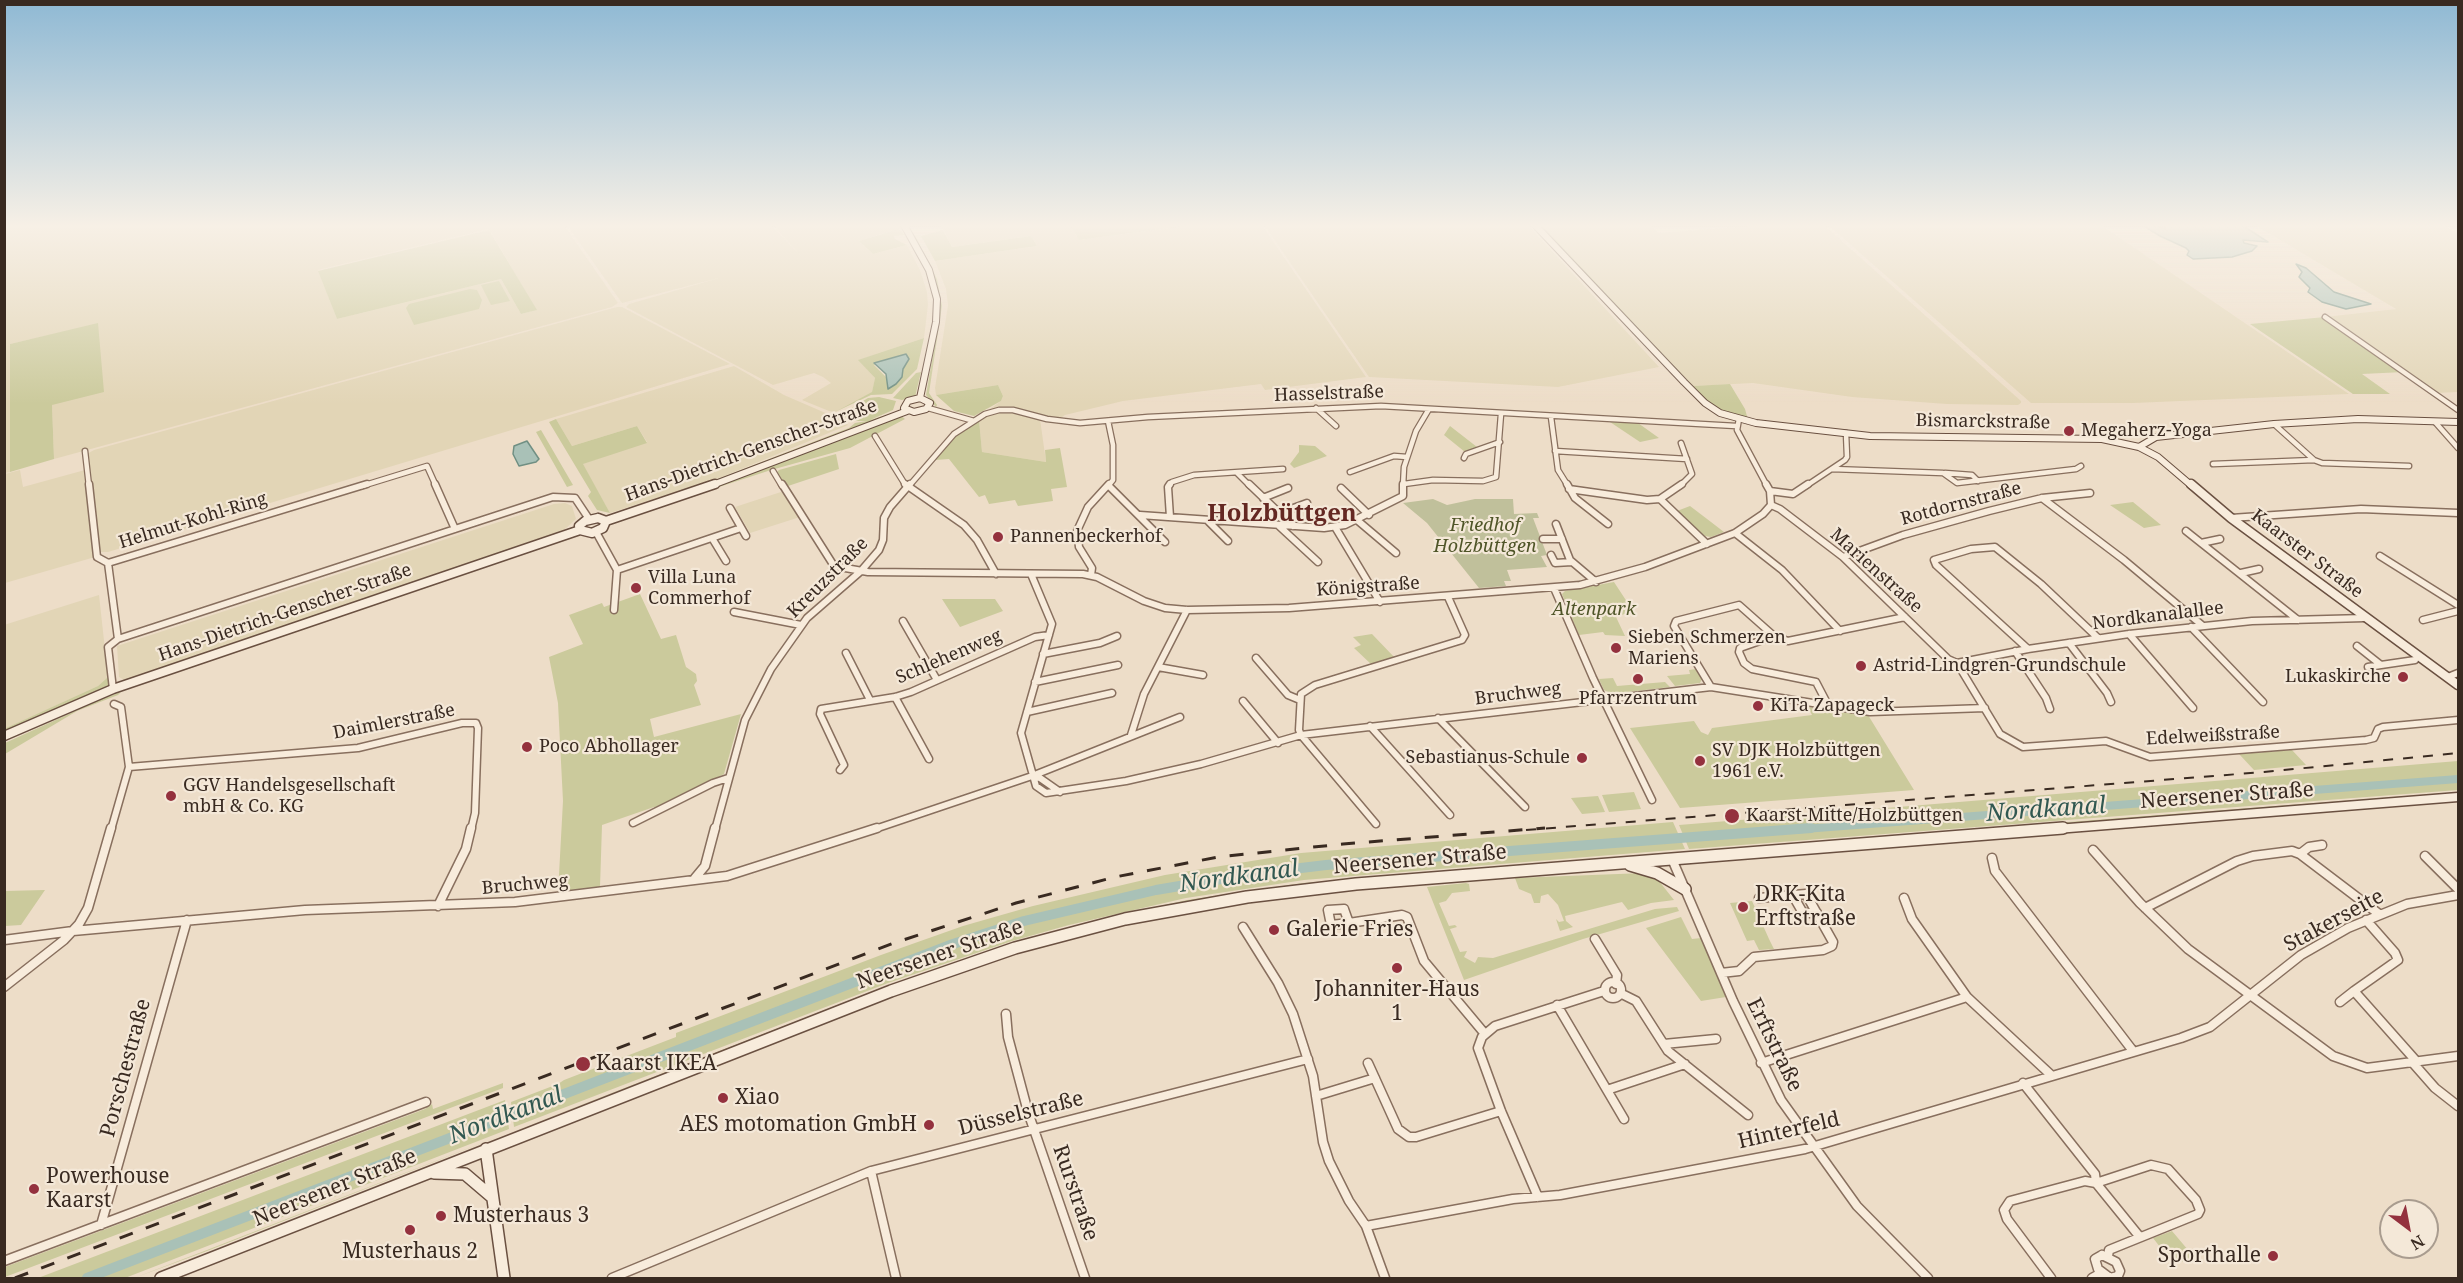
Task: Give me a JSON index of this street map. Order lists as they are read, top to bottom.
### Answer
{
  "streets": {
    "main road": [
      "Bismarckstraße",
      "Hans-Dietrich-Genscher-Straße",
      "Kaarster Straße",
      "Neersener Straße"
    ],
    "street": [
      "Hasselstraße",
      "Rotdornstraße",
      "Helmut-Kohl-Ring",
      "Marienstraße",
      "Kreuzstraße",
      "Königstraße",
      "Nordkanalallee",
      "Schlehenweg",
      "Bruchweg",
      "Daimlerstraße",
      "Edelweißstraße",
      "Stakerseite",
      "Erftstraße",
      "Porschestraße",
      "Düsselstraße",
      "Hinterfeld",
      "Rurstraße"
    ]
  },
  "crossings": [
    ["Hasselstraße", "Bismarckstraße"],
    ["Hasselstraße", "Kreuzstraße"],
    ["Bismarckstraße", "Kaarster Straße"],
    ["Rotdornstraße", "Marienstraße"],
    ["Kaarster Straße", "Nordkanalallee"],
    ["Marienstraße", "Königstraße"],
    ["Marienstraße", "Nordkanalallee"],
    ["Marienstraße", "Edelweißstraße"],
    ["Kreuzstraße", "Königstraße"],
    ["Kreuzstraße", "Bruchweg"],
    ["Nordkanalallee", "Edelweißstraße"],
    ["Bruchweg", "Daimlerstraße"],
    ["Bruchweg", "Edelweißstraße"],
    ["Bruchweg", "Porschestraße"],
    ["Neersener Straße", "Erftstraße"],
    ["Stakerseite", "Hinterfeld"],
    ["Erftstraße", "Hinterfeld"],
    ["Düsselstraße", "Rurstraße"]
  ],
  "districts": ["Holzbüttgen"],
  "water": ["Nordkanal"],
  "parks": ["Friedhof Holzbüttgen", "Altenpark"],
  "places": [
    "Megaherz-Yoga",
    "Pannenbeckerhof",
    "Villa Luna Commerhof",
    "Sieben Schmerzen Mariens",
    "Astrid-Lindgren-Grundschule",
    "Lukaskirche",
    "Pfarrzentrum",
    "KiTa Zapageck",
    "Poco Abhollager",
    "Sebastianus-Schule",
    "SV DJK Holzbüttgen 1961 e.V.",
    "GGV Handelsgesellschaft mbH & Co. KG",
    "Kaarst-Mitte/Holzbüttgen",
    "DRK-Kita Erftstraße",
    "Galerie Fries",
    "Johanniter-Haus 1",
    "Kaarst IKEA",
    "Xiao",
    "AES motomation GmbH",
    "Powerhouse Kaarst",
    "Musterhaus 3",
    "Musterhaus 2",
    "Sporthalle"
  ],
  "north": "bottom right"
}
